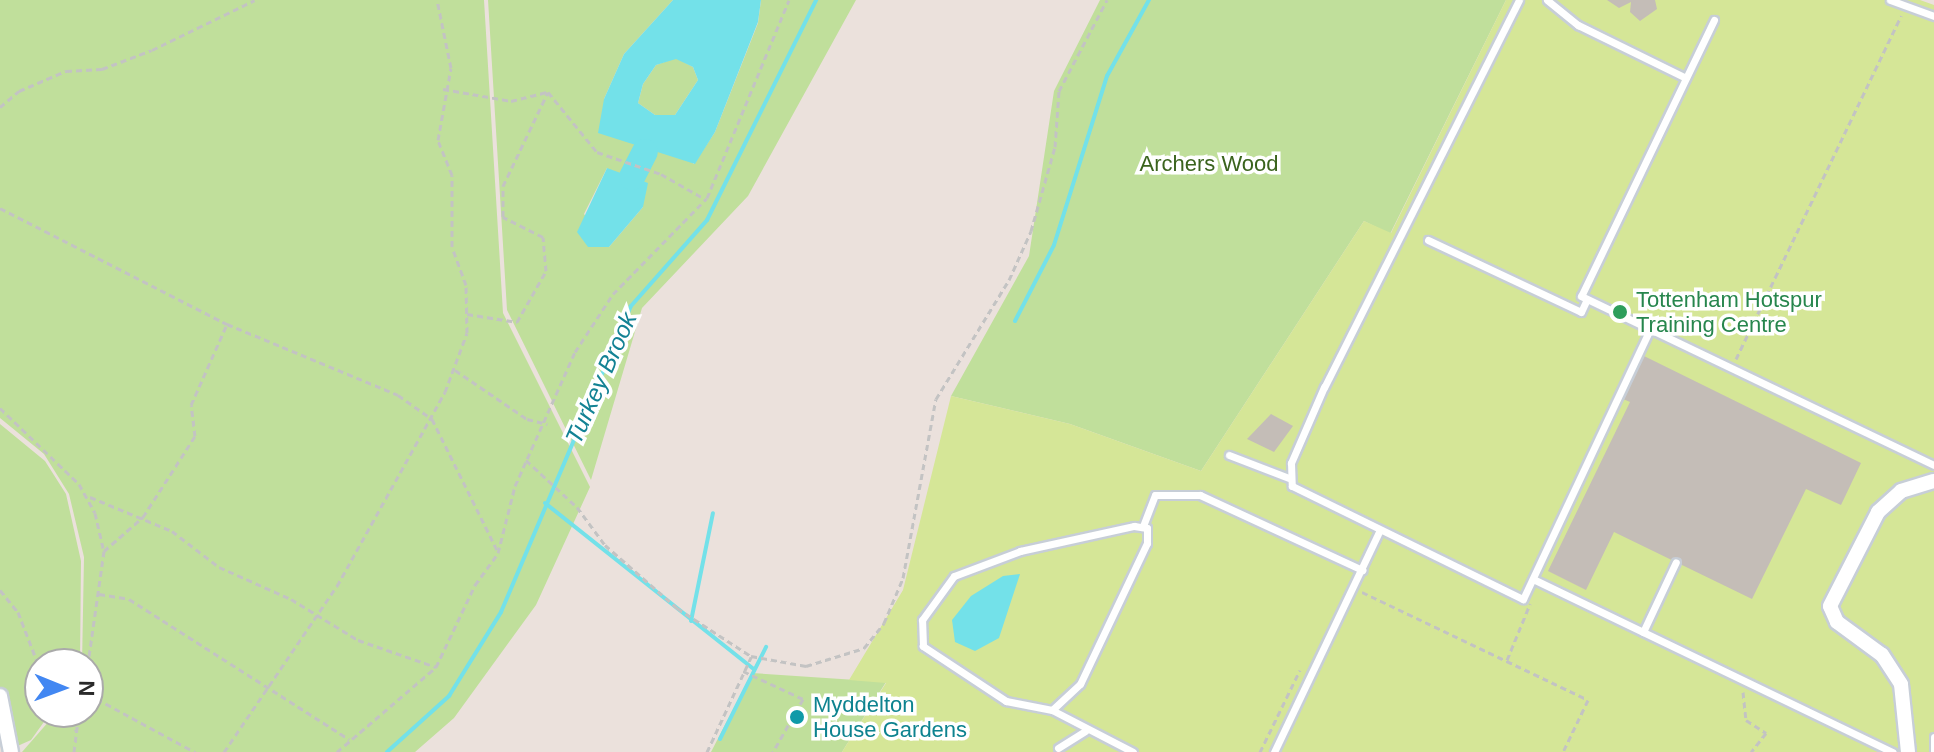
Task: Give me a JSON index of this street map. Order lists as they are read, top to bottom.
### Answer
{
  "water": ["Turkey Brook"],
  "parks": ["Archers Wood"],
  "places": ["Tottenham Hotspur Training Centre", "Myddelton House Gardens"],
  "north": "right"
}
